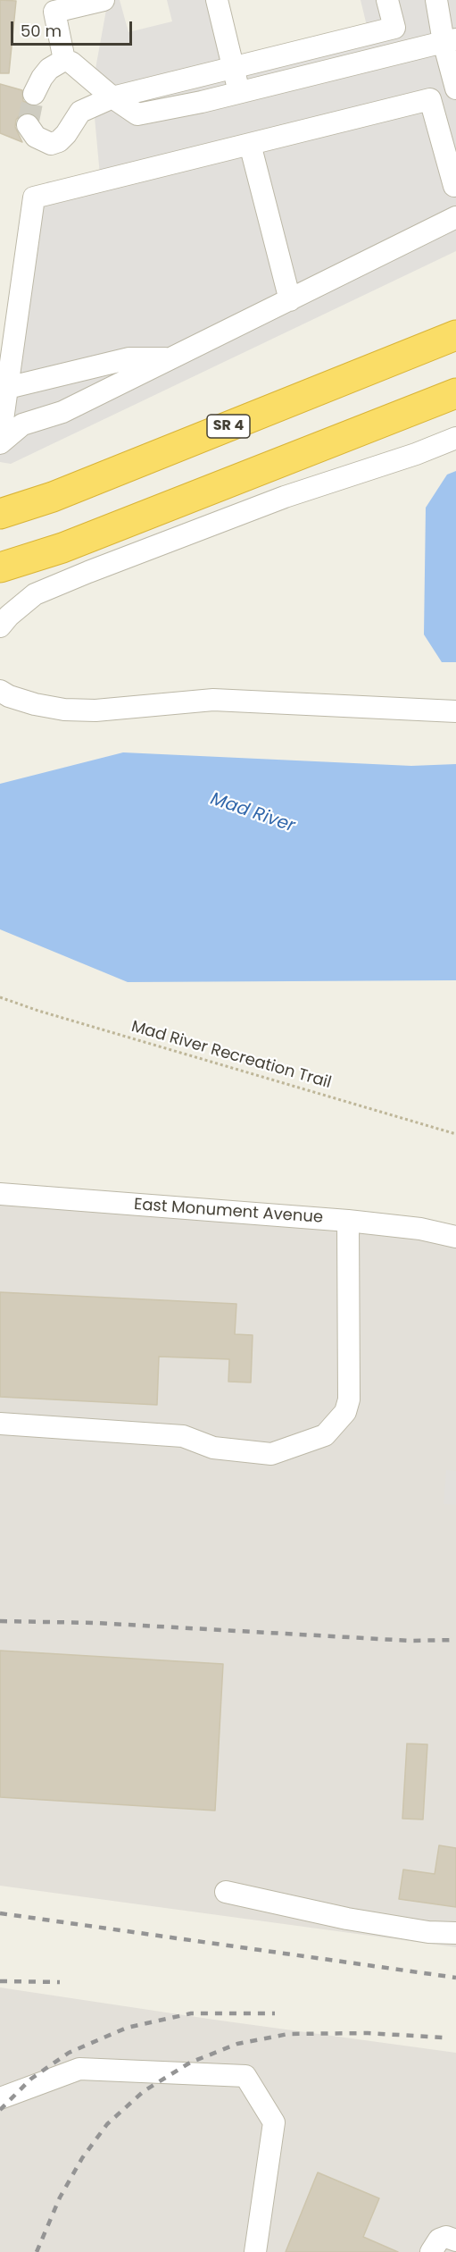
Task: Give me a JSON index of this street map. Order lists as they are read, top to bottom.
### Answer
{
  "streets": {
    "highway": ["SR 4"],
    "street": ["East Monument Avenue"],
    "path": ["Mad River Recreation Trail"]
  },
  "water": ["Mad River"],
  "scale_bar": "50 m"
}
